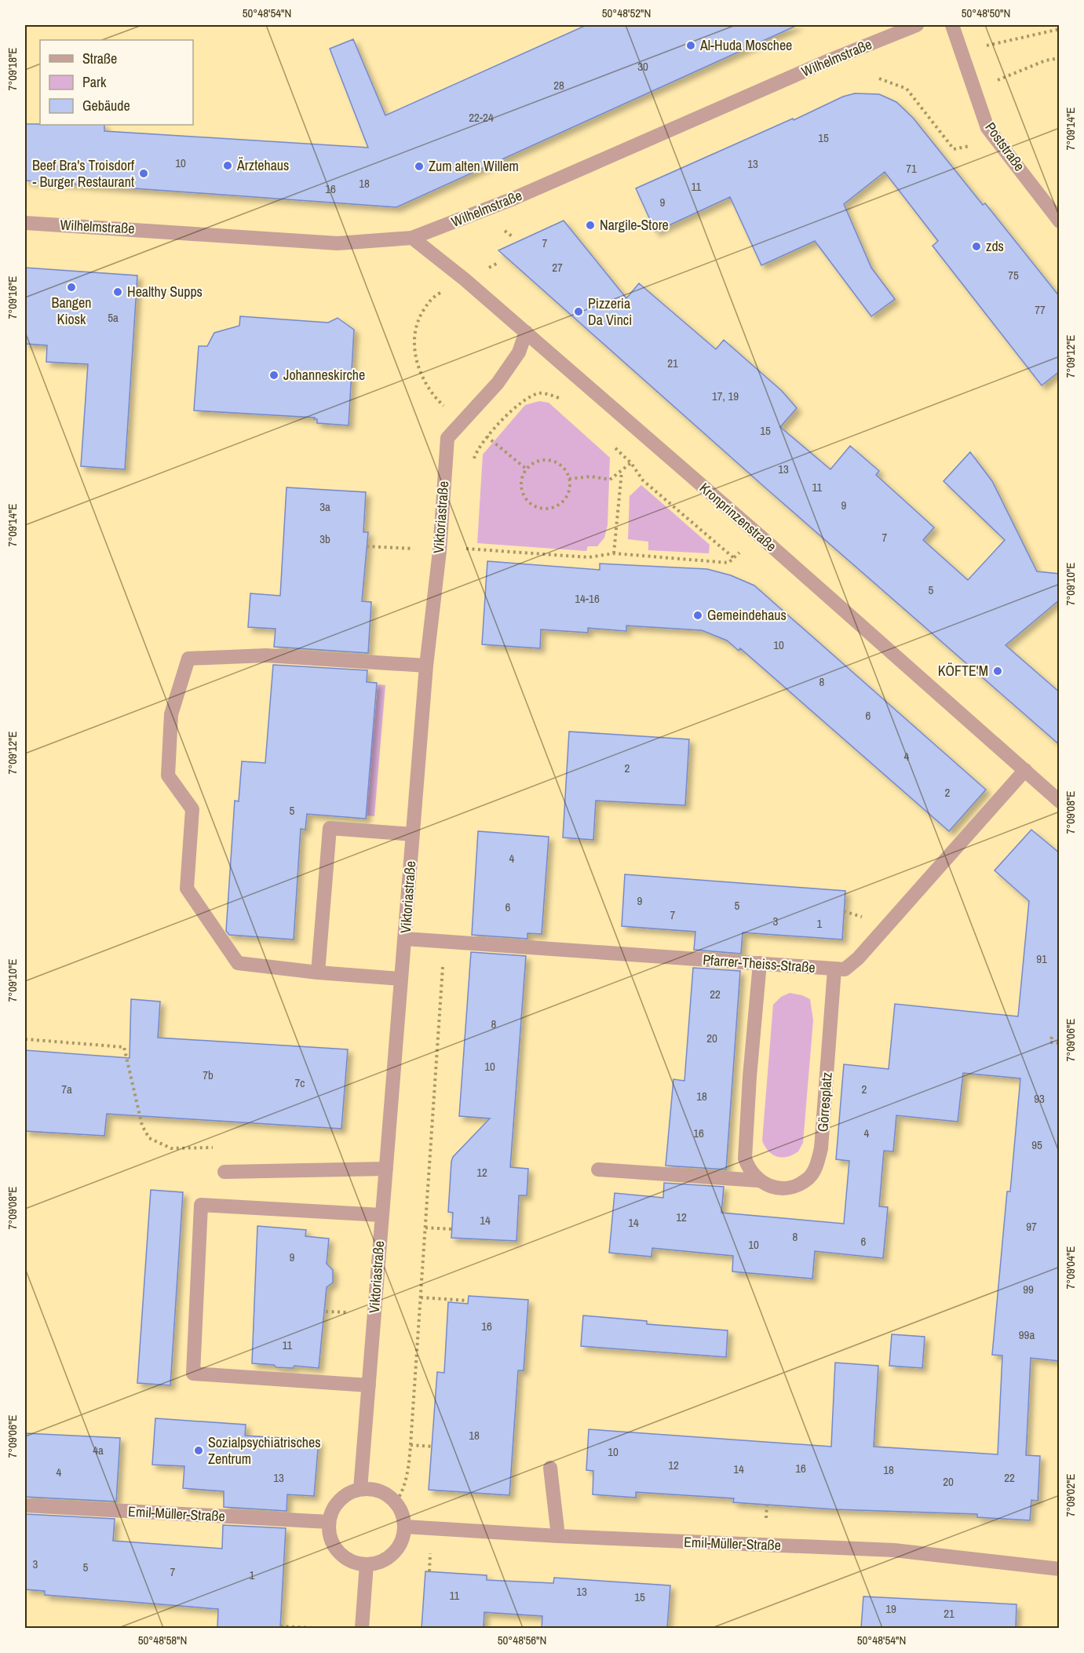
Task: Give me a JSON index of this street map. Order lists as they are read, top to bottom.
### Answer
{
  "streets": {
    "street": [
      "Wilhelmstraße",
      "Poststraße",
      "Viktoriastraße",
      "Kronprinzenstraße",
      "Pfarrer-Theiss-Straße",
      "Görresplatz",
      "Emil-Müller-Straße"
    ]
  },
  "crossings": [
    ["Wilhelmstraße", "Kronprinzenstraße"],
    ["Viktoriastraße", "Kronprinzenstraße"],
    ["Viktoriastraße", "Pfarrer-Theiss-Straße"],
    ["Viktoriastraße", "Emil-Müller-Straße"],
    ["Kronprinzenstraße", "Pfarrer-Theiss-Straße"],
    ["Pfarrer-Theiss-Straße", "Görresplatz"]
  ],
  "places": [
    "Al-Huda Moschee",
    "Ärztehaus",
    "Zum alten Willem",
    "Beef Bra's Troisdorf - Burger Restaurant",
    "Nargile-Store",
    "zds",
    "Bangen Kiosk",
    "Healthy Supps",
    "Pizzeria Da Vinci",
    "Johanneskirche",
    "Gemeindehaus",
    "KÖFTE'M",
    "Sozialpsychiatrisches Zentrum"
  ],
  "house_numbers": [
    "30",
    "28",
    "22-24",
    "15",
    "10",
    "13",
    "71",
    "18",
    "11",
    "16",
    "9",
    "7",
    "27",
    "75",
    "77",
    "5a",
    "21",
    "17, 19",
    "15",
    "13",
    "11",
    "9",
    "3a",
    "7",
    "3b",
    "5",
    "14-16",
    "10",
    "8",
    "6",
    "4",
    "2",
    "2",
    "5",
    "4",
    "9",
    "5",
    "6",
    "7",
    "3",
    "1",
    "91",
    "22",
    "8",
    "20",
    "10",
    "7b",
    "7c",
    "7a",
    "2",
    "18",
    "93",
    "16",
    "4",
    "95",
    "12",
    "12",
    "14",
    "14",
    "97",
    "8",
    "6",
    "10",
    "9",
    "99",
    "16",
    "99a",
    "11",
    "18",
    "4a",
    "10",
    "12",
    "16",
    "14",
    "18",
    "4",
    "13",
    "22",
    "20",
    "3",
    "5",
    "7",
    "1",
    "13",
    "11",
    "15",
    "19",
    "21"
  ],
  "legend": ["Straße", "Park", "Gebäude"],
  "coordinates": [
    "50°48'54\"N",
    "50°48'52\"N",
    "50°48'50\"N",
    "7°09'18\"E",
    "7°09'14\"E",
    "7°09'16\"E",
    "7°09'12\"E",
    "7°09'10\"E",
    "7°09'08\"E",
    "7°09'06\"E",
    "7°09'04\"E",
    "7°09'02\"E",
    "50°48'58\"N",
    "50°48'56\"N"
  ]
}
